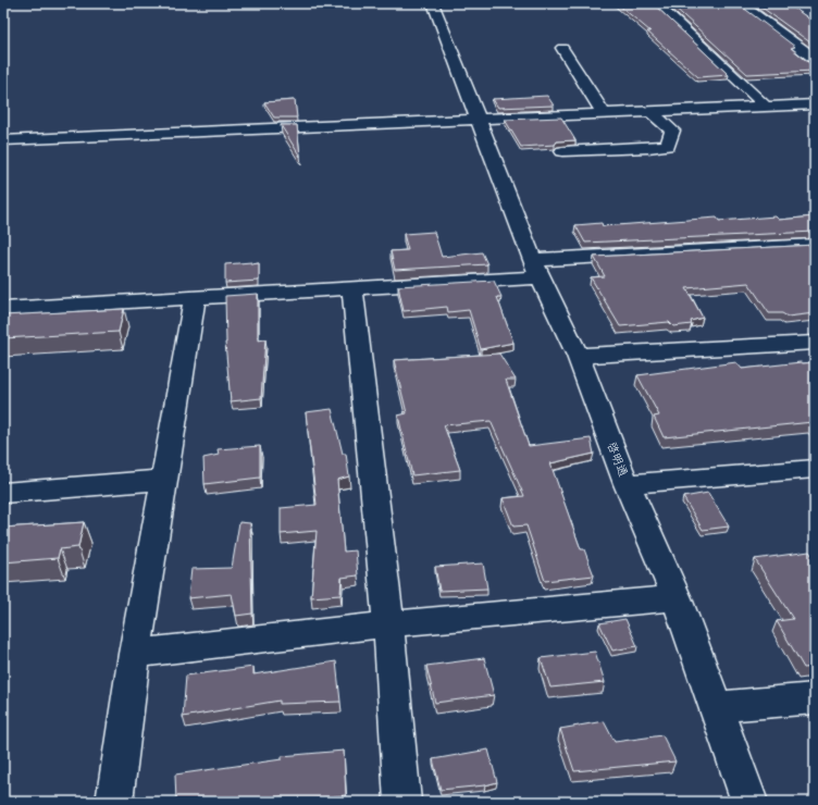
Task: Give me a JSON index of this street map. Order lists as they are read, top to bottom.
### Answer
{
  "streets": {
    "street": ["啓明通"]
  }
}
